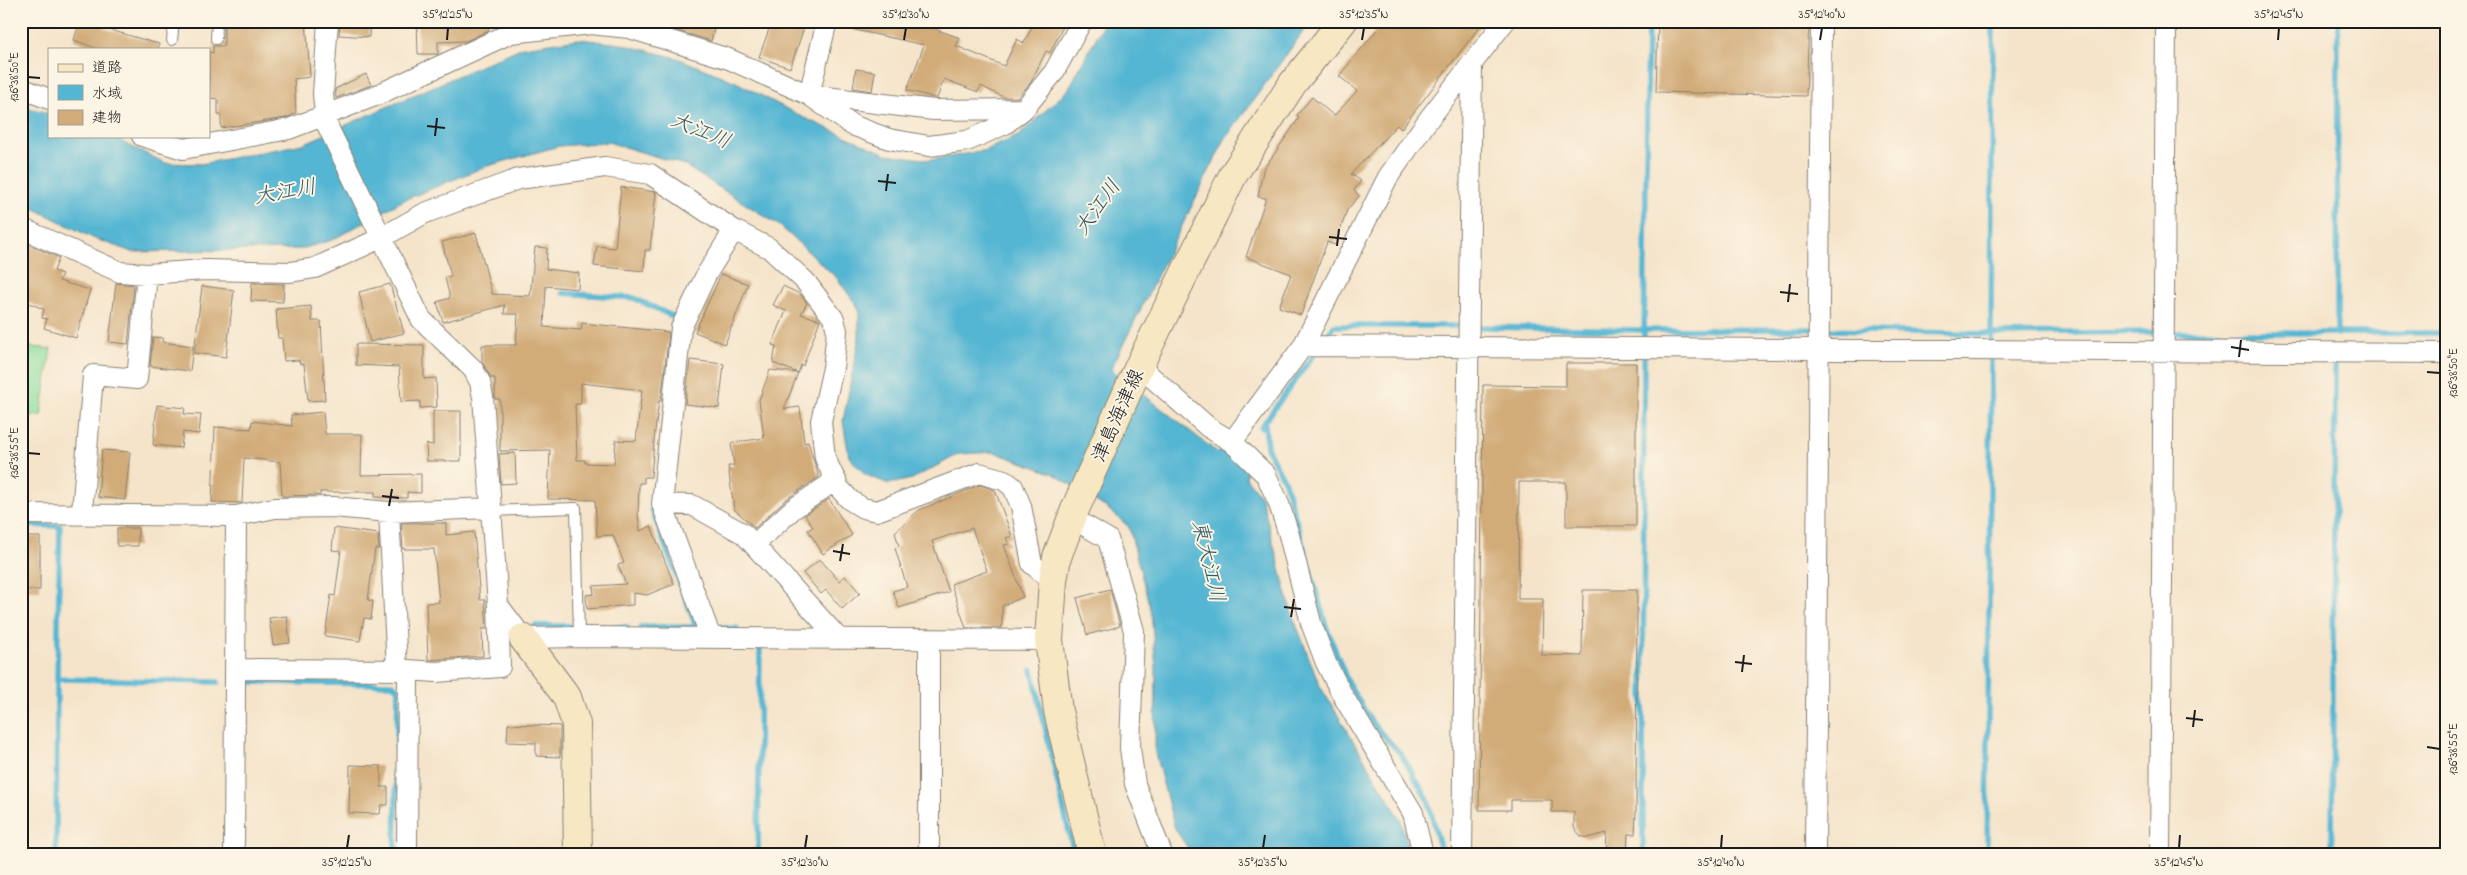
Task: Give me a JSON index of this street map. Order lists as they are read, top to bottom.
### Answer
{
  "streets": {
    "main road": ["津島海津線"]
  },
  "water": ["大江川", "東大江川"],
  "legend": ["道路", "水域", "建物"],
  "coordinates": [
    "35°12'25\"N",
    "35°12'30\"N",
    "35°12'35\"N",
    "35°12'40\"N",
    "35°12'45\"N",
    "136°38'50\"E",
    "136°38'55\"E"
  ]
}
